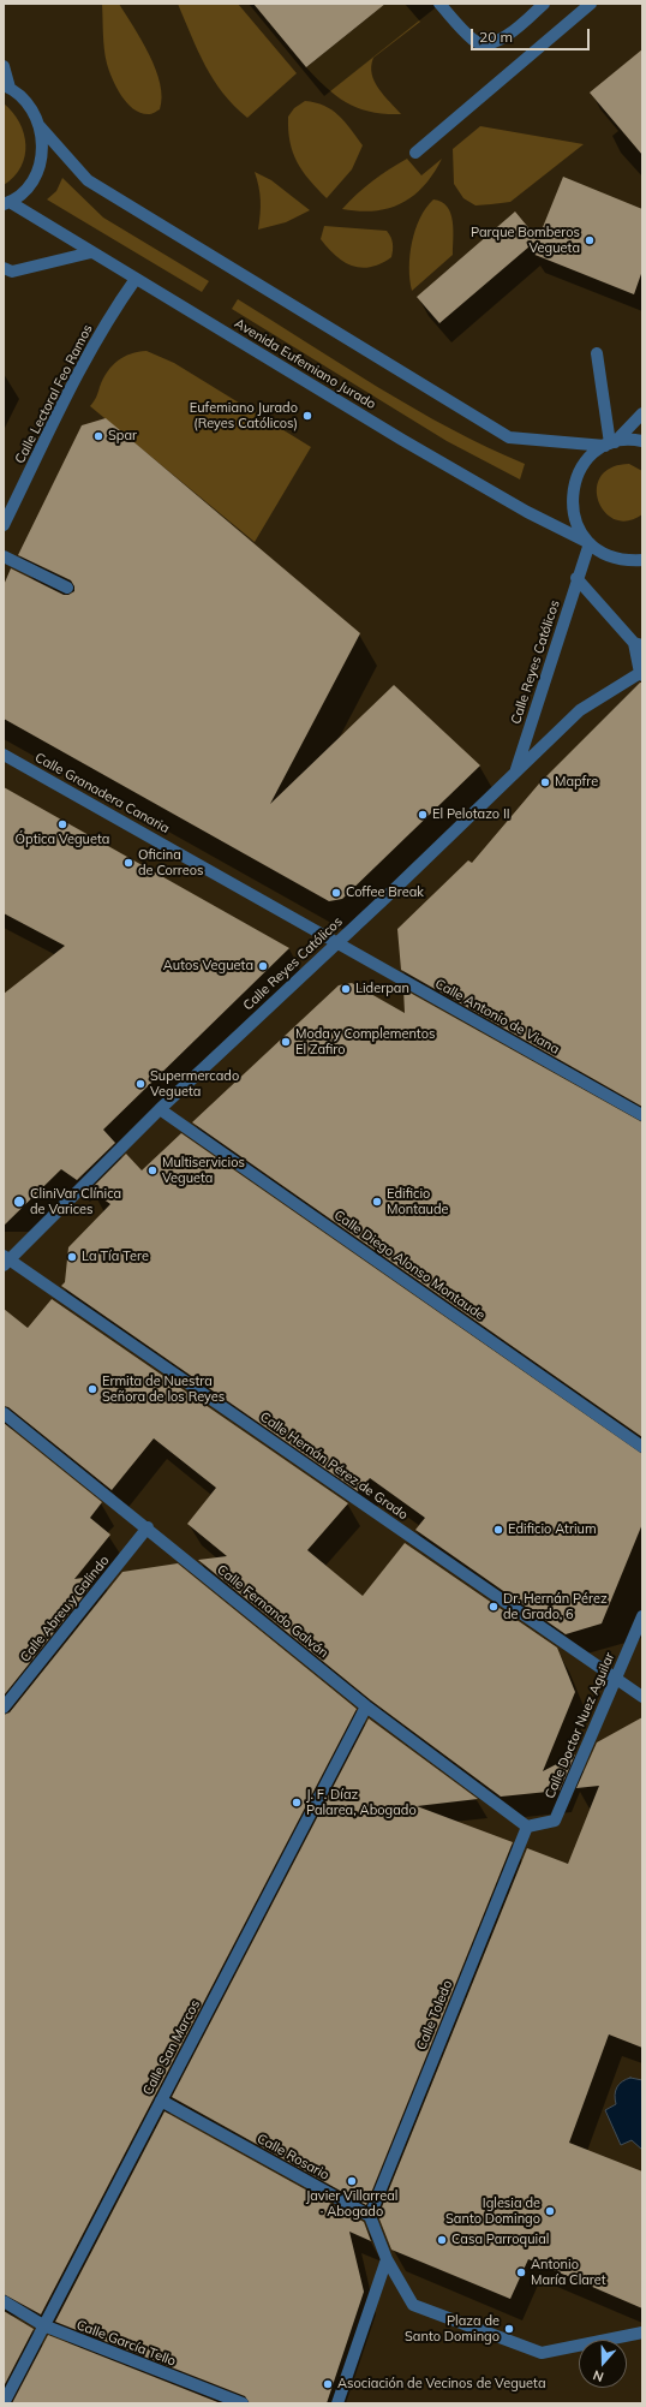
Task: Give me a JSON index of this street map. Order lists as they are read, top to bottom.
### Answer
{
  "streets": {
    "street": [
      "Avenida Eufemiano Jurado",
      "Calle Lectoral Feo Ramos",
      "Calle Reyes Católicos",
      "Calle Granadera Canaria",
      "Calle Antonio de Viana",
      "Calle Diego Alonso Montaude",
      "Calle Hernán Pérez de Grado",
      "Calle Abreu y Galindo",
      "Calle Fernando Galván",
      "Calle Doctor Nuez Aguilar",
      "Calle Toledo",
      "Calle San Marcos",
      "Calle Rosario",
      "Calle García Tello"
    ]
  },
  "crossings": [
    ["Avenida Eufemiano Jurado", "Calle Lectoral Feo Ramos"],
    ["Avenida Eufemiano Jurado", "Calle Reyes Católicos"],
    ["Calle Reyes Católicos", "Calle Granadera Canaria"],
    ["Calle Reyes Católicos", "Calle Antonio de Viana"],
    ["Calle Reyes Católicos", "Calle Diego Alonso Montaude"],
    ["Calle Reyes Católicos", "Calle Hernán Pérez de Grado"],
    ["Calle Granadera Canaria", "Calle Antonio de Viana"],
    ["Calle Hernán Pérez de Grado", "Calle Doctor Nuez Aguilar"],
    ["Calle Abreu y Galindo", "Calle Fernando Galván"],
    ["Calle Fernando Galván", "Calle Doctor Nuez Aguilar"],
    ["Calle Fernando Galván", "Calle Toledo"],
    ["Calle Fernando Galván", "Calle San Marcos"],
    ["Calle Doctor Nuez Aguilar", "Calle Toledo"],
    ["Calle Toledo", "Calle Rosario"],
    ["Calle San Marcos", "Calle Rosario"],
    ["Calle San Marcos", "Calle García Tello"]
  ],
  "places": [
    "Parque Bomberos Vegueta",
    "Eufemiano Jurado (Reyes Católicos)",
    "Spar",
    "Mapfre",
    "El Pelotazo II",
    "Óptica Vegueta",
    "Oficina de Correos",
    "Coffee Break",
    "Autos Vegueta",
    "Liderpan",
    "Moda y Complementos El Zafiro",
    "Supermercado Vegueta",
    "Multiservicios Vegueta",
    "CliniVar Clínica de Varices",
    "Edificio Montaude",
    "La Tía Tere",
    "Ermita de Nuestra Señora de los Reyes",
    "Edificio Atrium",
    "Dr. Hernán Pérez de Grado, 6",
    "J. F. Díaz Palarea, Abogado",
    "Javier Villarreal · Abogado",
    "Iglesia de Santo Domingo",
    "Casa Parroquial",
    "Antonio María Claret",
    "Plaza de Santo Domingo",
    "Asociación de Vecinos de Vegueta"
  ],
  "scale_bar": "20 m",
  "north": "bottom"
}
